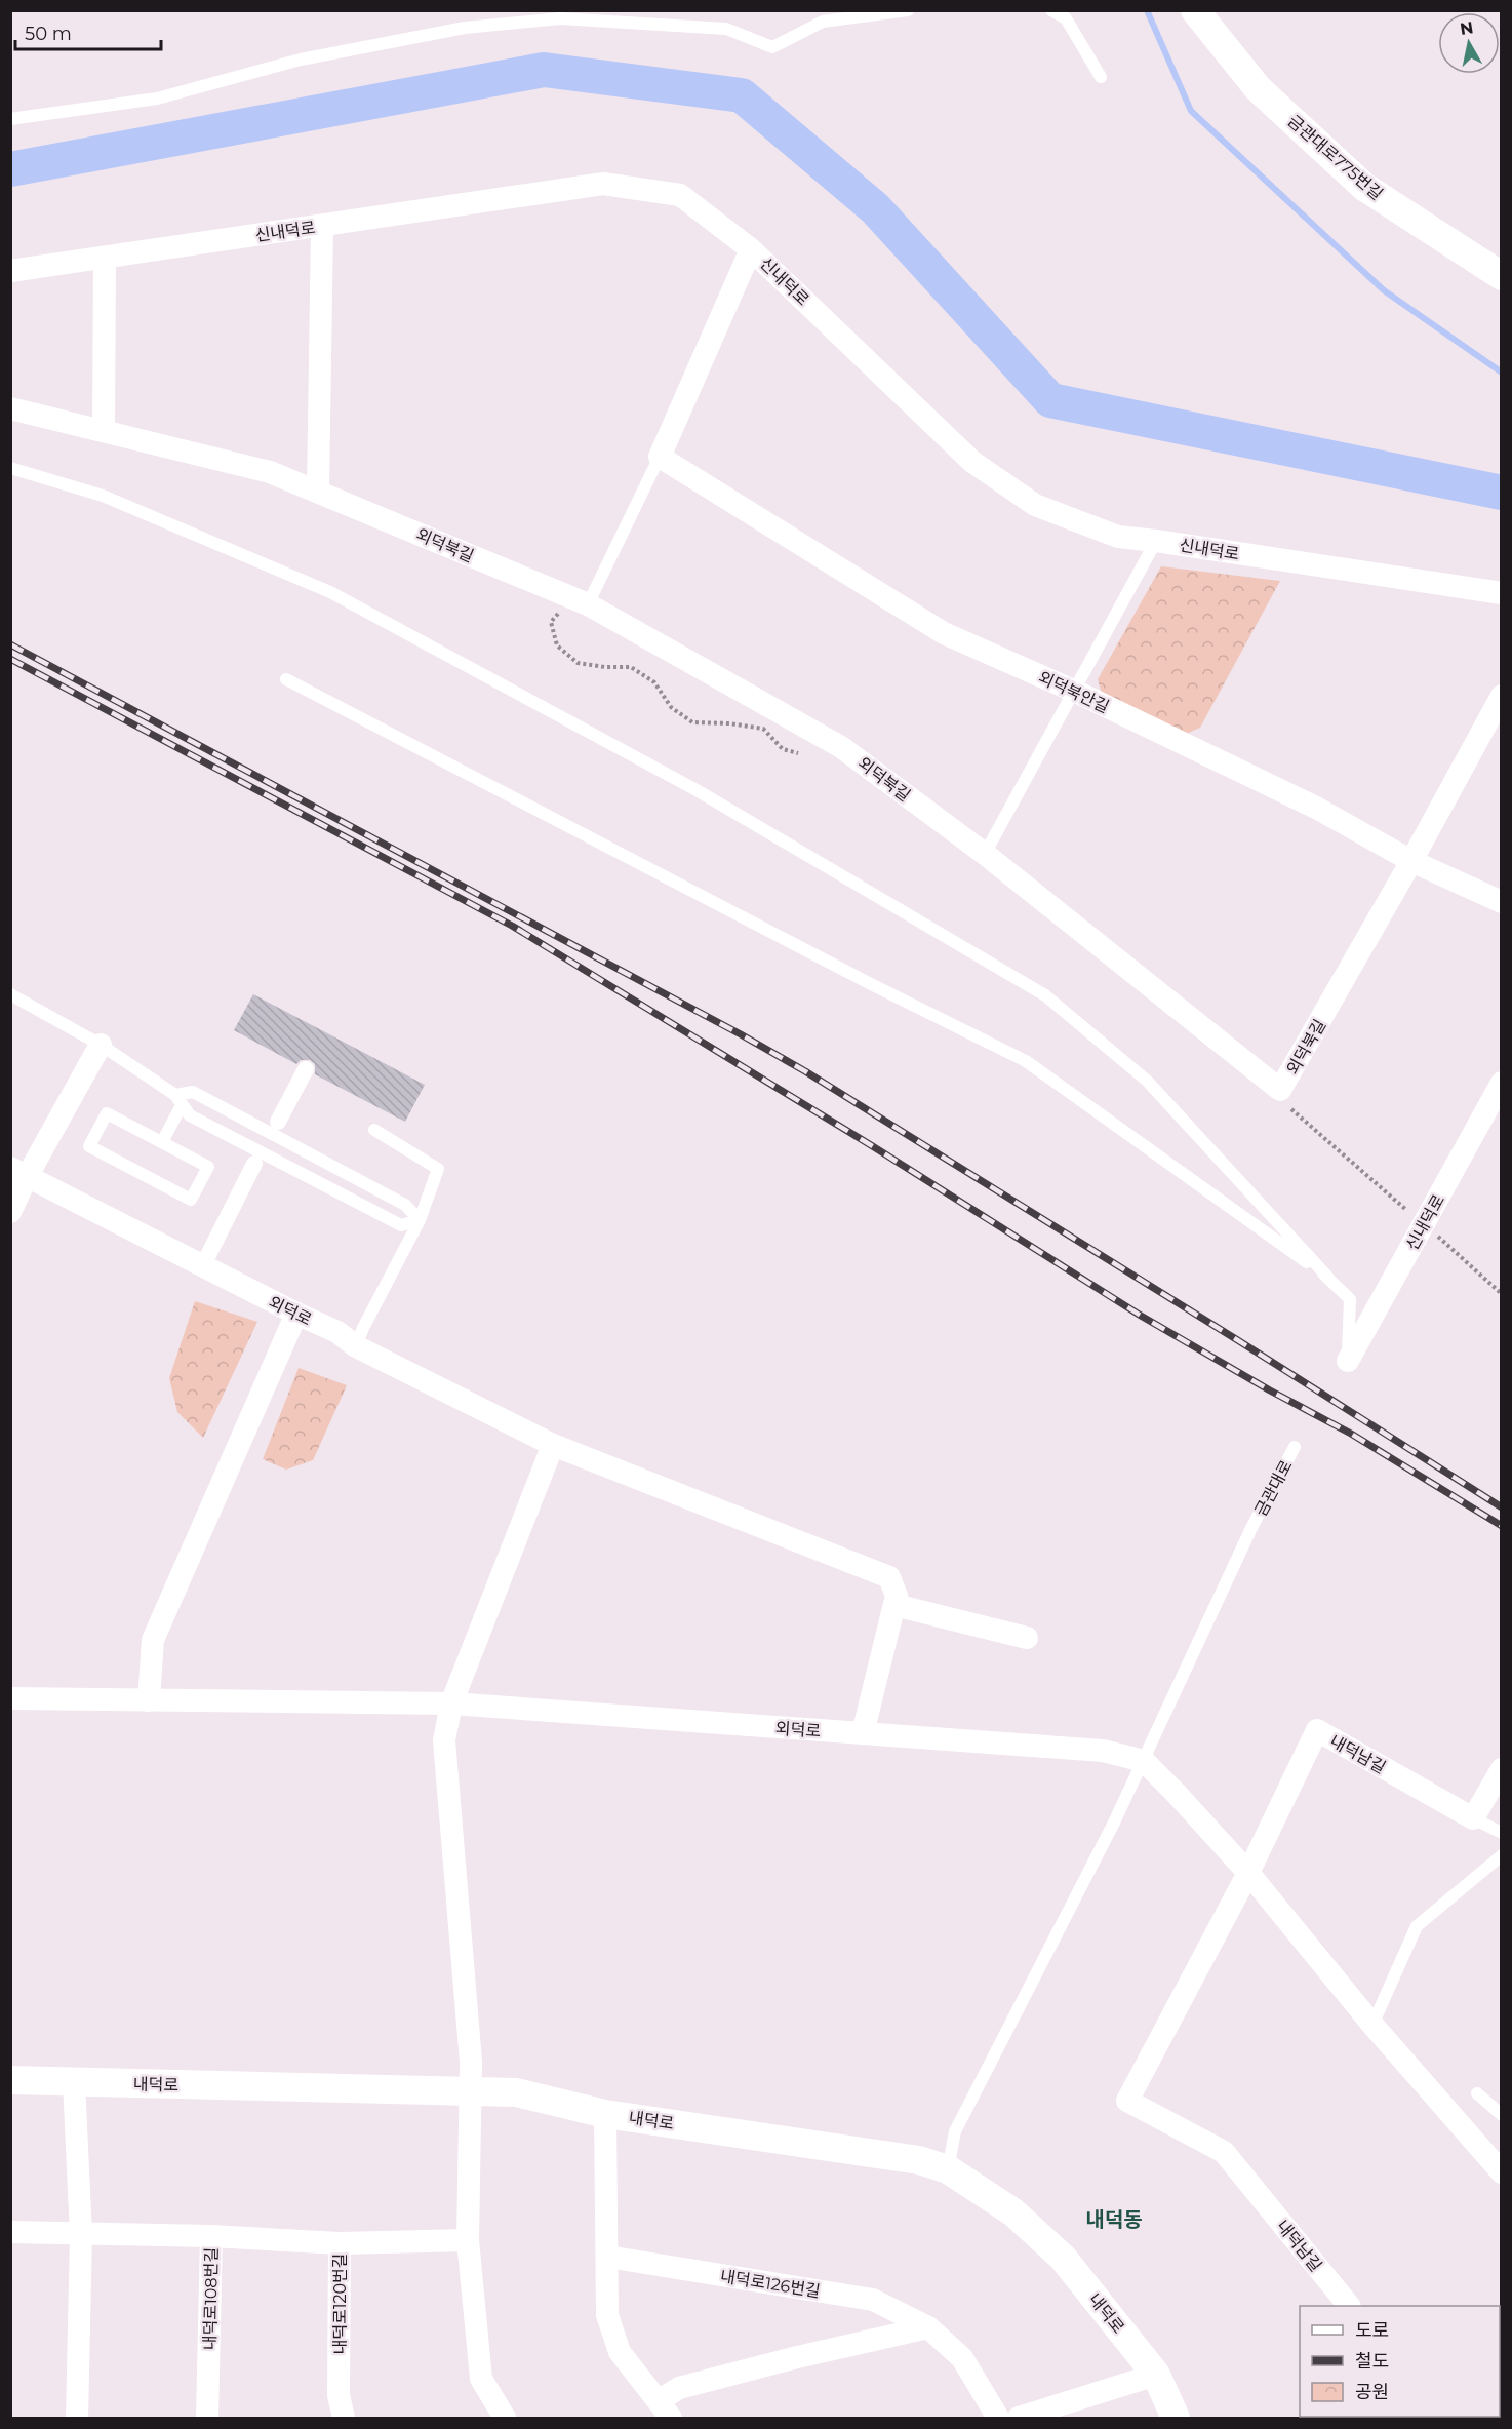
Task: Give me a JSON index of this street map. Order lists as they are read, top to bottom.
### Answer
{
  "streets": {
    "street": [
      "금관대로775번길",
      "신내덕로",
      "외덕북길",
      "외덕북안길",
      "외덕로",
      "내덕남길",
      "내덕로",
      "내덕로126번길",
      "내덕로108번길",
      "내덕로120번길"
    ],
    "lane": ["금관대로"]
  },
  "crossings": [
    ["외덕북길", "외덕북안길"],
    ["외덕로", "금관대로"],
    ["금관대로", "내덕로"]
  ],
  "districts": ["내덕동"],
  "legend": ["도로", "철도", "공원"],
  "scale_bar": "50 m",
  "north": "top"
}
